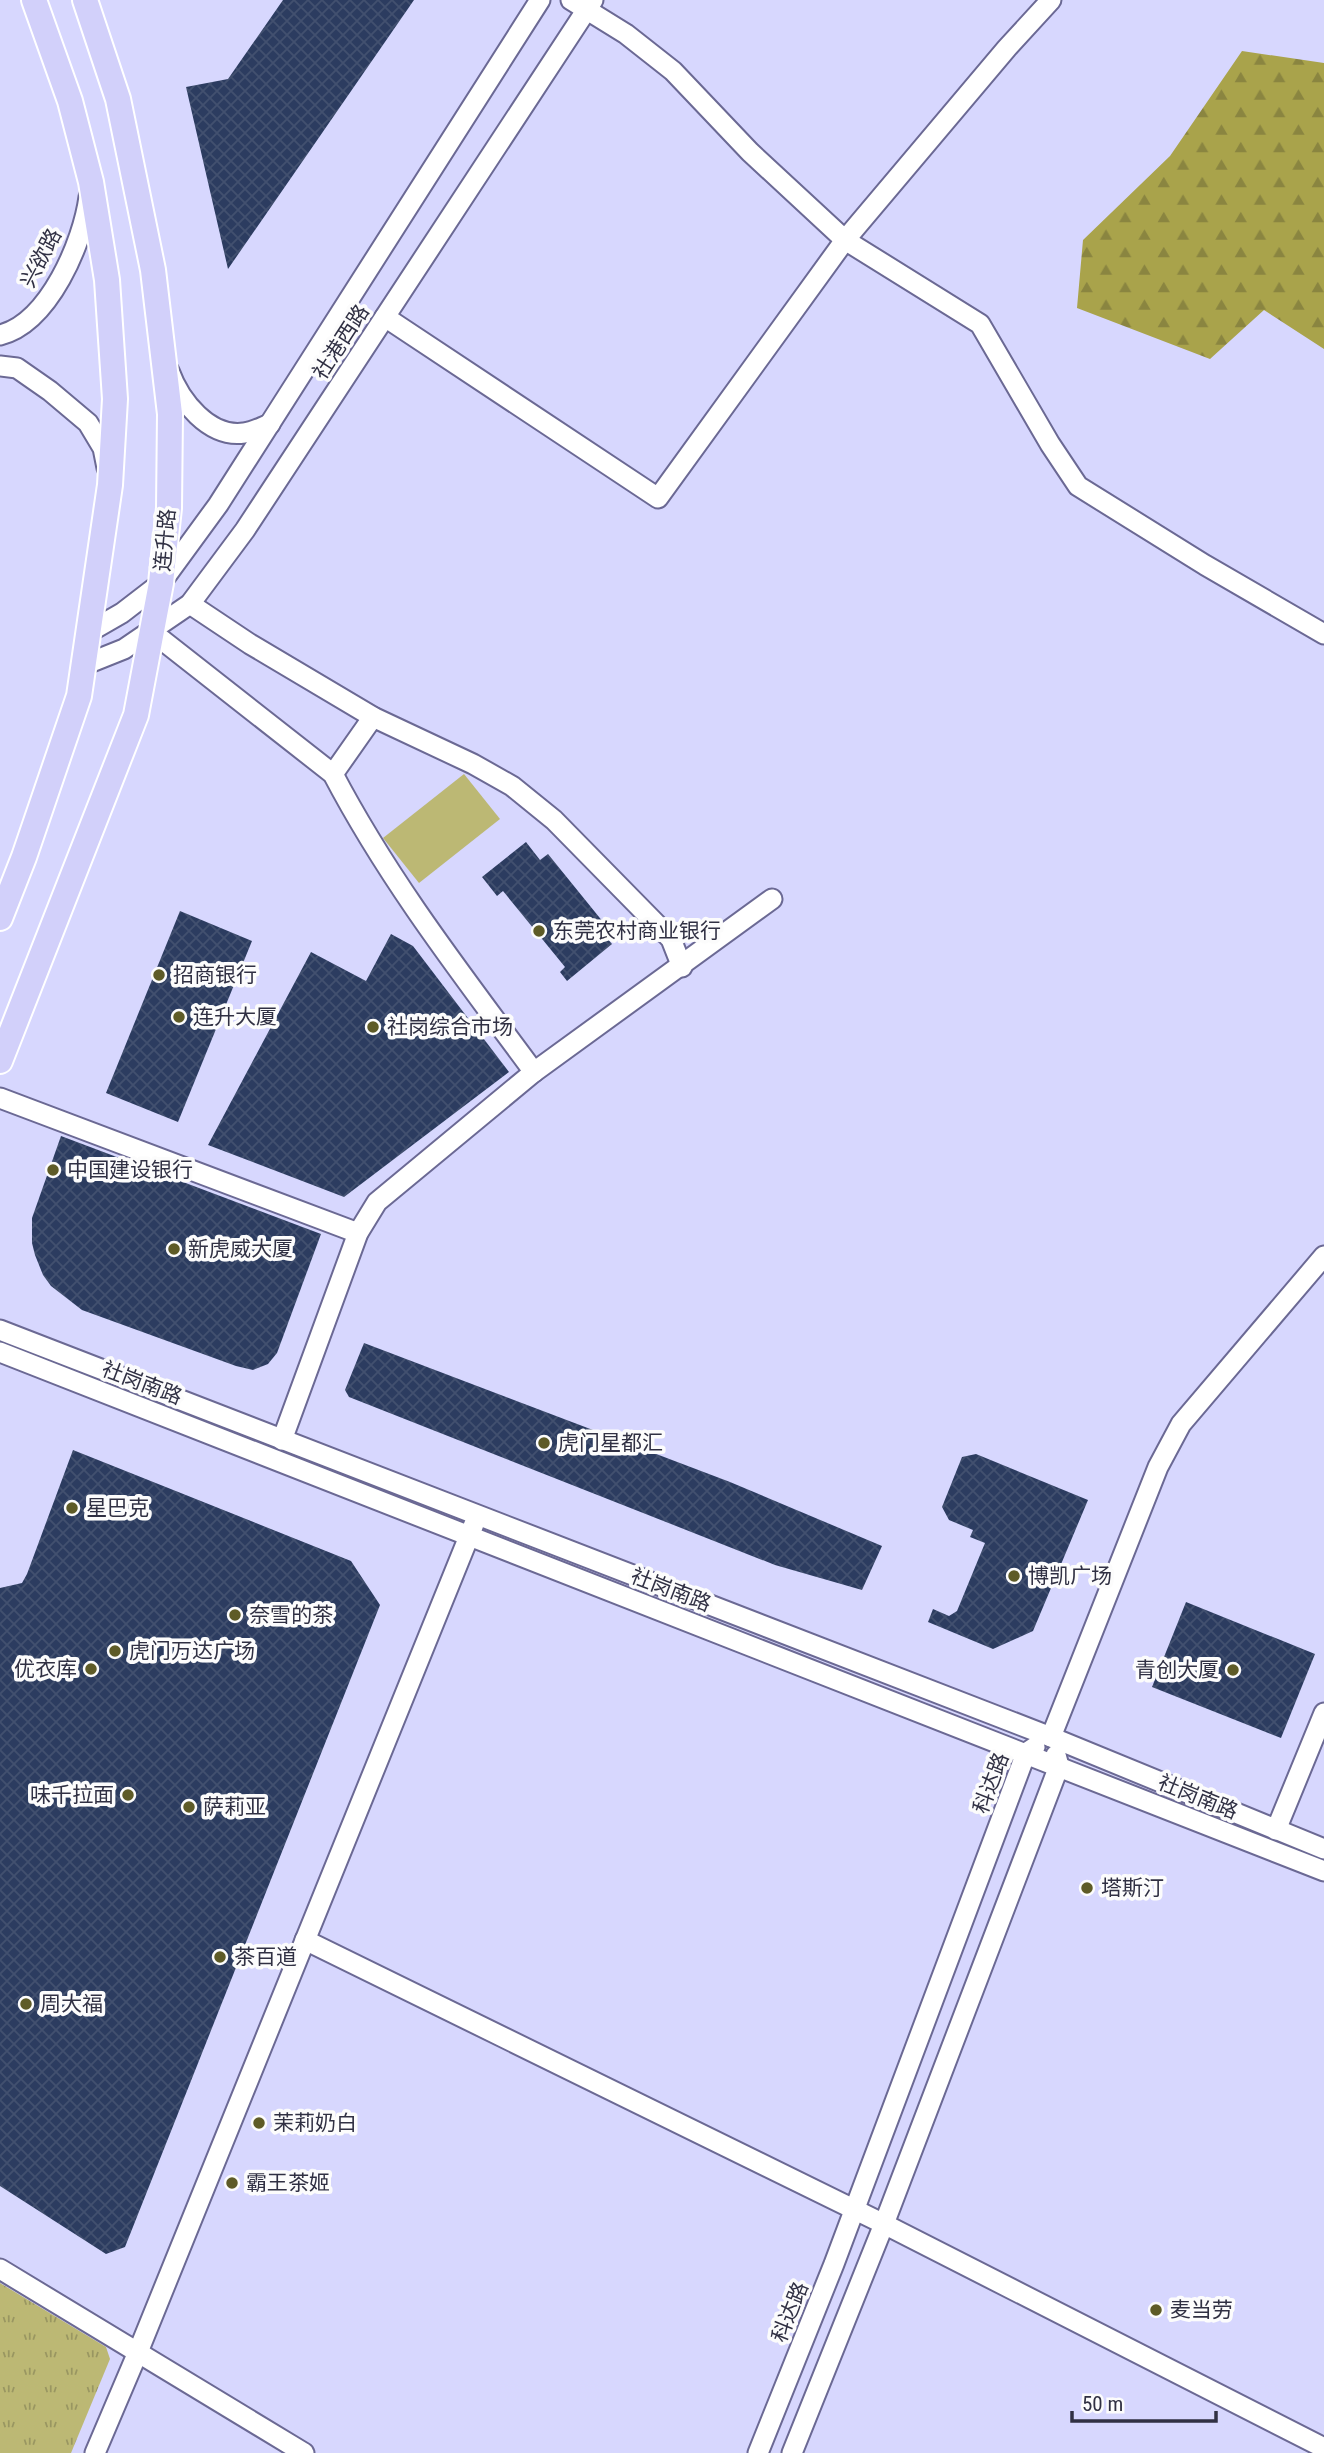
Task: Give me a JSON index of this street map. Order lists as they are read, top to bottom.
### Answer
{
  "streets": {
    "main road": ["连升路"],
    "street": [
      "兴欲路",
      "社港西路",
      "社岗南路",
      "科达路"
    ]
  },
  "crossings": [
    ["社港西路", "连升路"],
    ["社岗南路", "科达路"]
  ],
  "places": [
    "东莞农村商业银行",
    "招商银行",
    "连升大厦",
    "社岗综合市场",
    "中国建设银行",
    "新虎威大厦",
    "虎门星都汇",
    "星巴克",
    "博凯广场",
    "奈雪的茶",
    "虎门万达广场",
    "优衣库",
    "青创大厦",
    "味千拉面",
    "萨莉亚",
    "塔斯汀",
    "茶百道",
    "周大福",
    "茉莉奶白",
    "霸王茶姬",
    "麦当劳"
  ],
  "scale_bar": "50 m"
}
